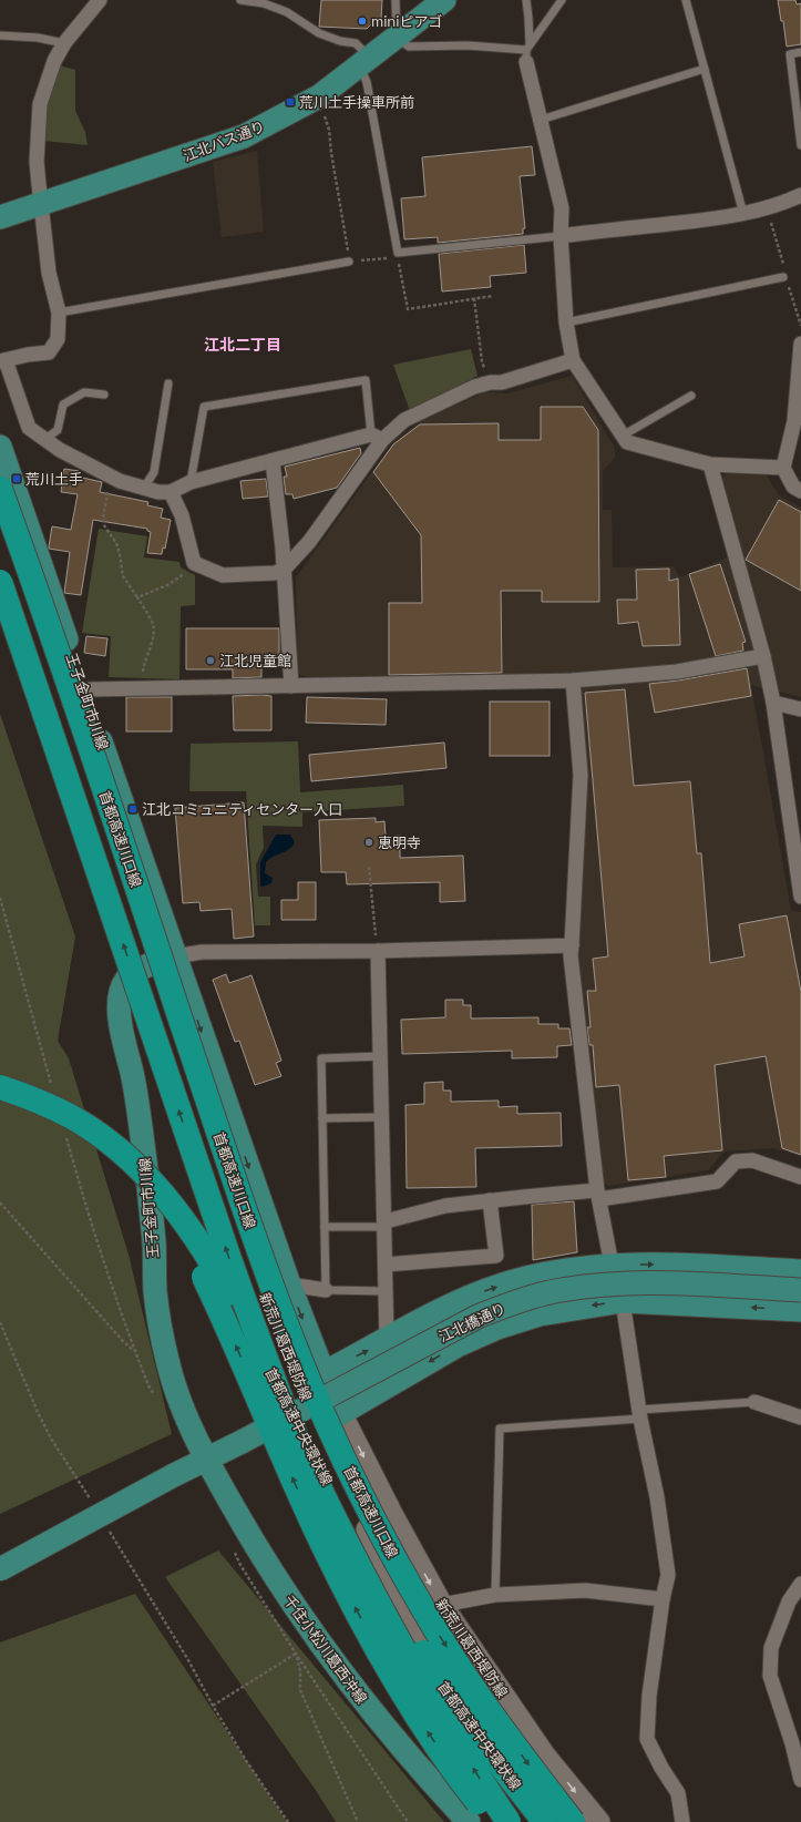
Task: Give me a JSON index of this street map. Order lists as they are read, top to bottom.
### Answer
{
  "streets": {
    "highway": ["首都高速川口線", "首都高速中央環状線"],
    "main road": [
      "江北バス通り",
      "王子金町市川線",
      "江北橋通り",
      "新荒川葛西堤防線",
      "千住小松川葛西沖線"
    ]
  },
  "crossings": [
    ["王子金町市川線", "江北橋通り"],
    ["王子金町市川線", "新荒川葛西堤防線"],
    ["王子金町市川線", "千住小松川葛西沖線"],
    ["江北橋通り", "千住小松川葛西沖線"]
  ],
  "districts": ["江北二丁目"],
  "places": {
    "other": ["miniピアゴ", "江北児童館", "恵明寺"],
    "transit": ["荒川土手操車所前", "荒川土手", "江北コミュニティセンター入口"]
  }
}
